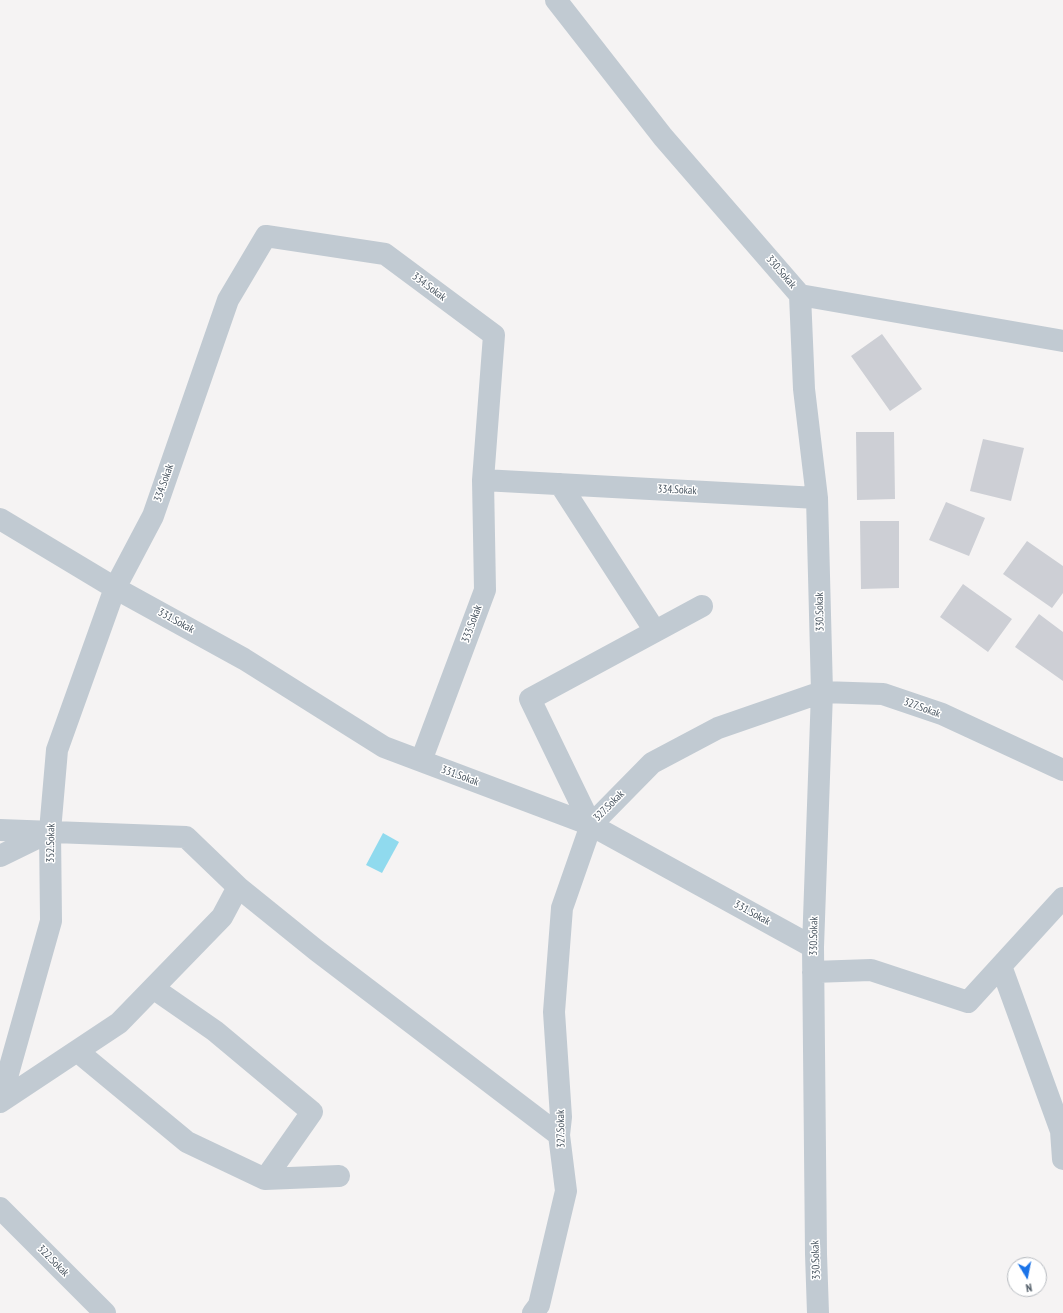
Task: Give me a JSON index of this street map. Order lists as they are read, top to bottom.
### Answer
{
  "streets": {
    "street": [
      "330.Sokak",
      "334.Sokak",
      "331.Sokak",
      "333.Sokak",
      "327.Sokak",
      "352.Sokak",
      "322.Sokak"
    ]
  },
  "crossings": [
    ["330.Sokak", "334.Sokak"],
    ["330.Sokak", "331.Sokak"],
    ["330.Sokak", "327.Sokak"],
    ["334.Sokak", "331.Sokak"],
    ["334.Sokak", "333.Sokak"],
    ["334.Sokak", "352.Sokak"],
    ["331.Sokak", "333.Sokak"],
    ["331.Sokak", "327.Sokak"],
    ["331.Sokak", "352.Sokak"]
  ],
  "north": "bottom"
}
